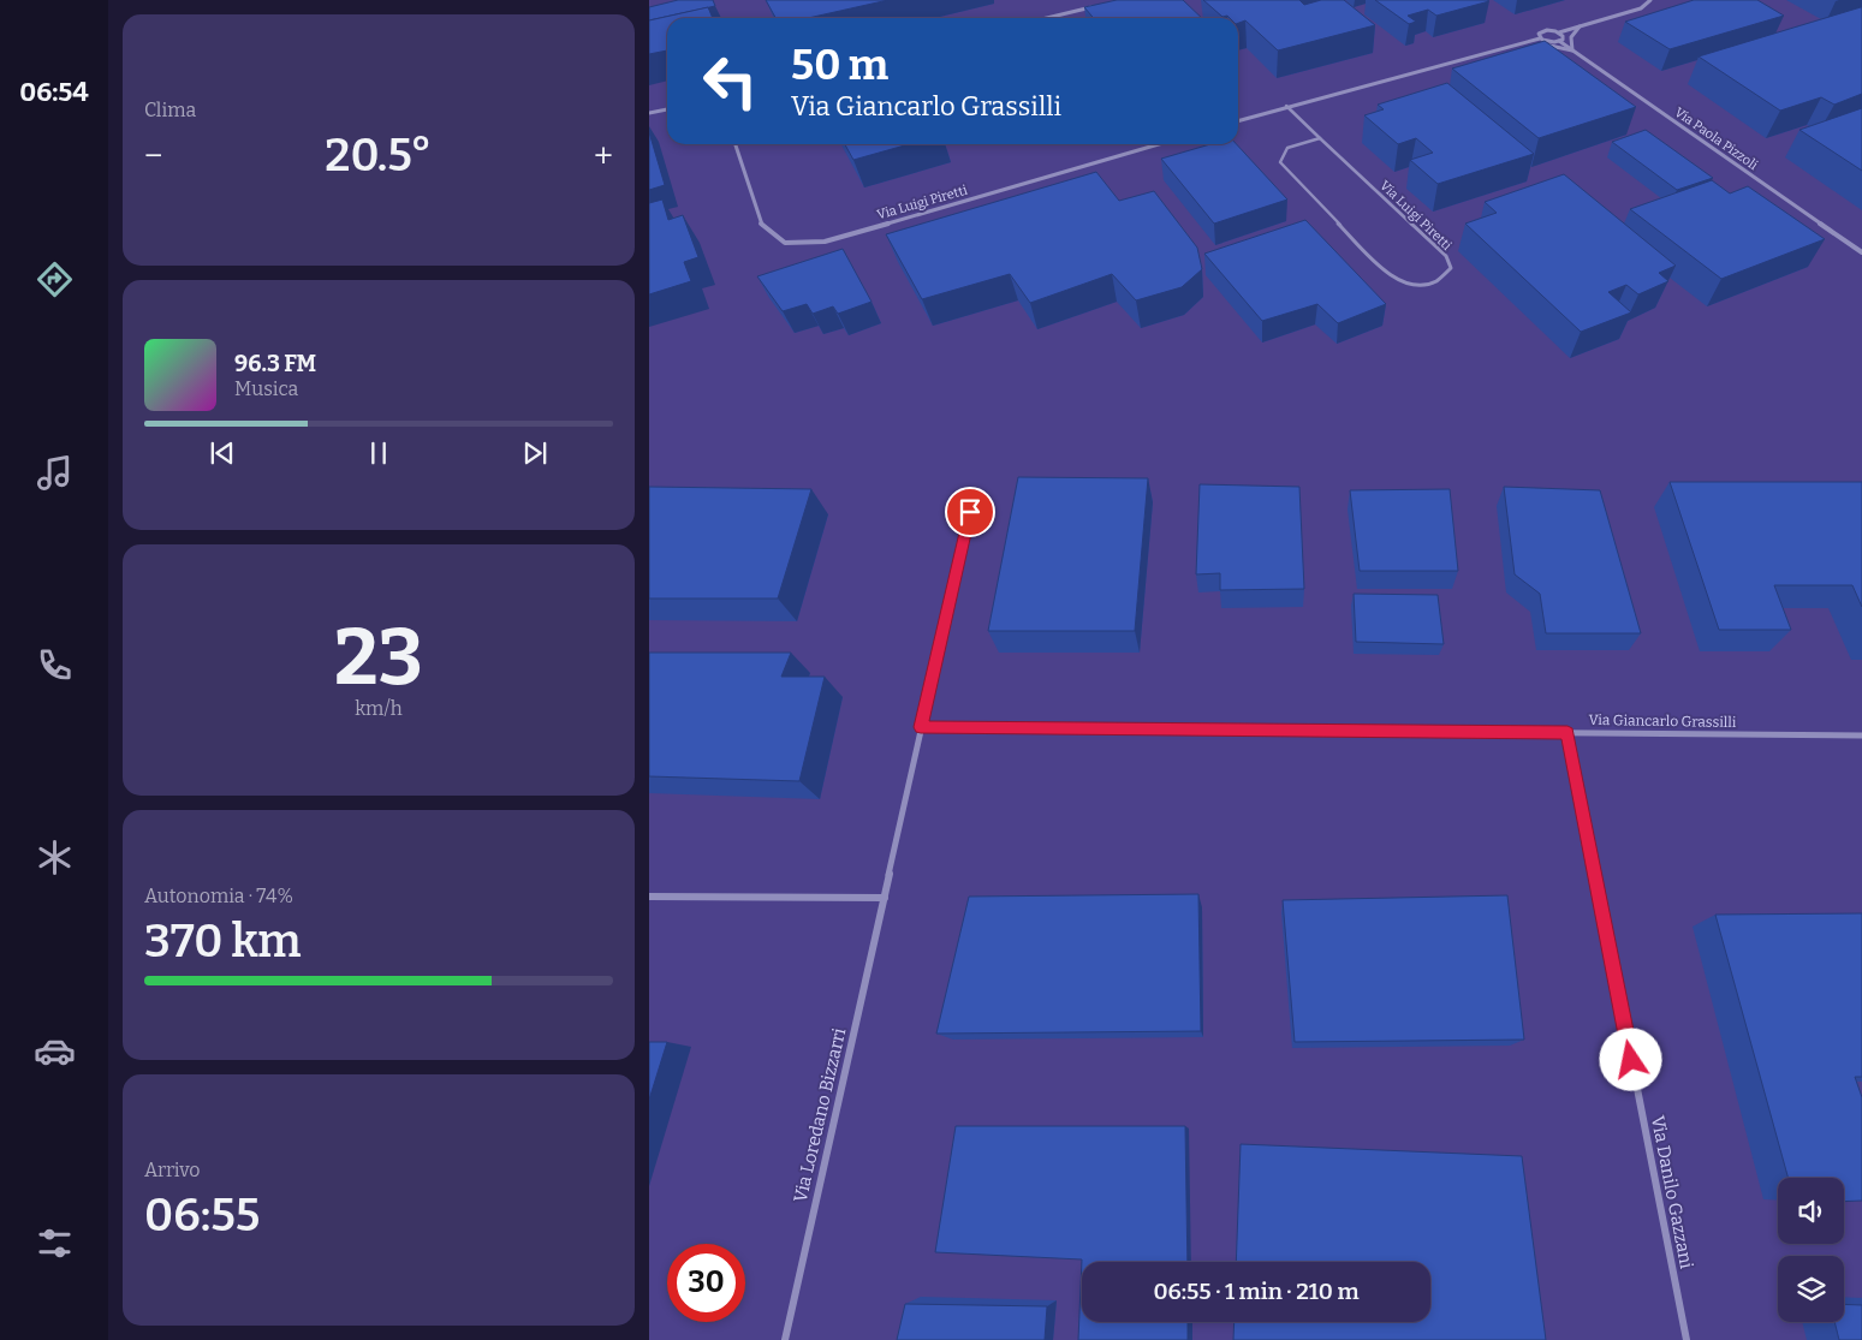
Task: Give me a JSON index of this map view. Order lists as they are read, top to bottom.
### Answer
{
  "streets": {
    "street": [
      "Via Paola Pizzoli",
      "Via Luigi Piretti",
      "Via Giancarlo Grassilli",
      "Via Loredano Bizzarri",
      "Via Danilo Gazzani"
    ]
  },
  "crossings": [
    ["Via Giancarlo Grassilli", "Via Loredano Bizzarri"],
    ["Via Giancarlo Grassilli", "Via Danilo Gazzani"]
  ],
  "page": {
    "tabs": "06:54",
    "tile": [
      "Clima",
      ["23", "km/h"],
      ["Autonomia · 74%", "370 km"],
      ["Arrivo", "06:55"]
    ],
    "turn": ["50 m", "Via Giancarlo Grassilli"],
    "heat": ["−", "20.5°", "+"],
    "song": ["96.3 FM", "Musica"],
    "limit": "30",
    "trip": "06:55 · 1 min · 210 m"
  }
}
